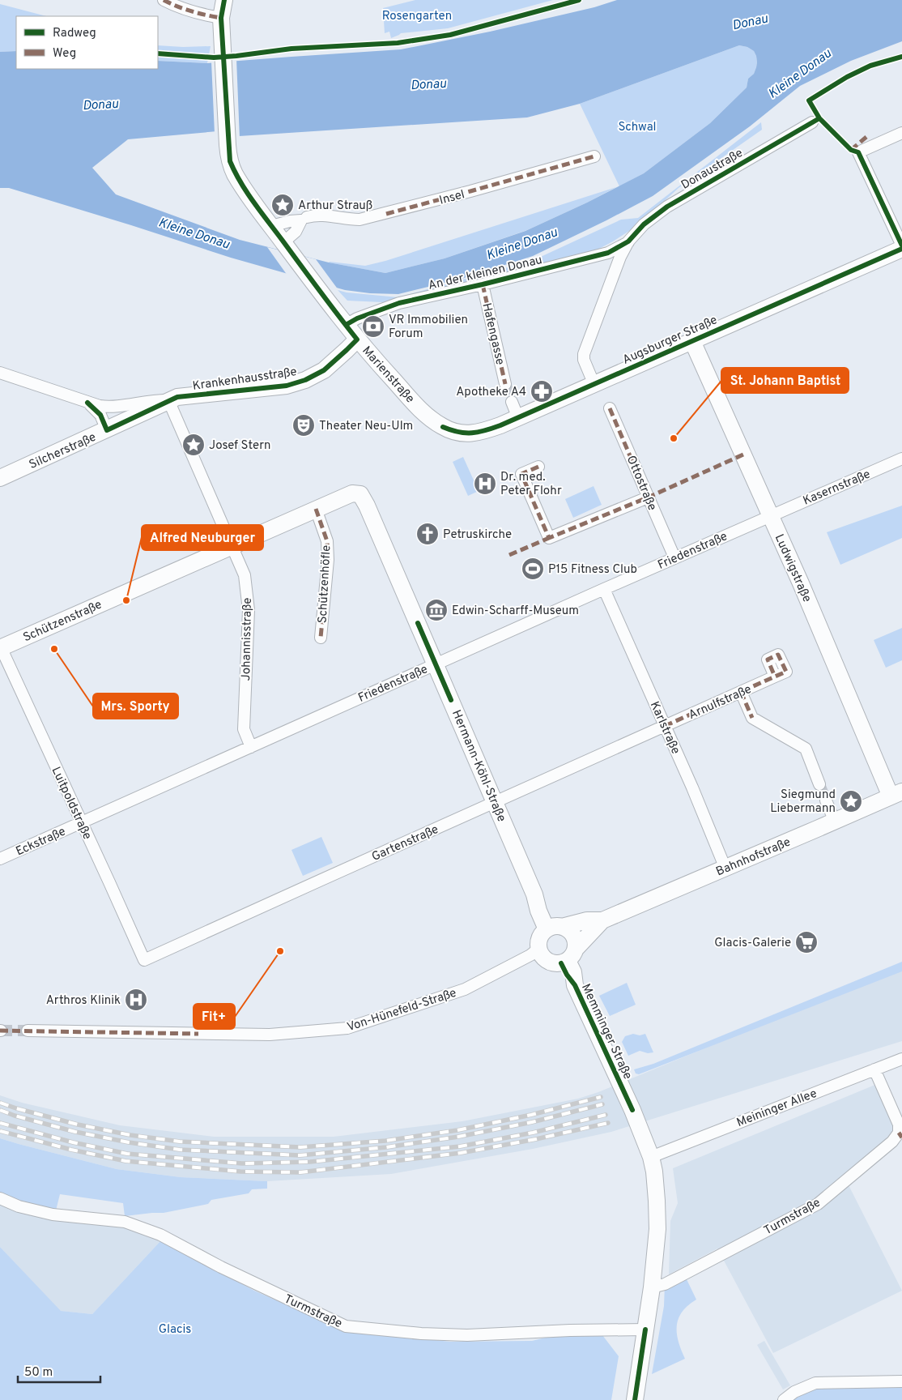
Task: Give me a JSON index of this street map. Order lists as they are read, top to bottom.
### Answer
{
  "streets": {
    "street": [
      "Donaustraße",
      "Insel",
      "An der kleinen Donau",
      "Hafengasse",
      "Augsburger Straße",
      "Marienstraße",
      "Krankenhausstraße",
      "Silcherstraße",
      "Ottostraße",
      "Kasernstraße",
      "Friedenstraße",
      "Ludwigstraße",
      "Schützenhöfle",
      "Schützenstraße",
      "Johannisstraße",
      "Arnulfstraße",
      "Karlstraße",
      "Hermann-Köhl-Straße",
      "Luitpoldstraße",
      "Eckstraße",
      "Gartenstraße",
      "Bahnhofstraße",
      "Von-Hünefeld-Straße",
      "Memminger Straße",
      "Meininger Allee",
      "Turmstraße"
    ]
  },
  "crossings": [
    ["Donaustraße", "An der kleinen Donau"],
    ["Donaustraße", "Augsburger Straße"],
    ["An der kleinen Donau", "Hafengasse"],
    ["An der kleinen Donau", "Marienstraße"],
    ["Augsburger Straße", "Marienstraße"],
    ["Augsburger Straße", "Ludwigstraße"],
    ["Marienstraße", "Krankenhausstraße"],
    ["Krankenhausstraße", "Silcherstraße"],
    ["Krankenhausstraße", "Johannisstraße"],
    ["Silcherstraße", "Johannisstraße"],
    ["Ottostraße", "Friedenstraße"],
    ["Kasernstraße", "Friedenstraße"],
    ["Kasernstraße", "Ludwigstraße"],
    ["Friedenstraße", "Ludwigstraße"],
    ["Friedenstraße", "Johannisstraße"],
    ["Friedenstraße", "Karlstraße"],
    ["Friedenstraße", "Hermann-Köhl-Straße"],
    ["Friedenstraße", "Luitpoldstraße"],
    ["Friedenstraße", "Eckstraße"],
    ["Ludwigstraße", "Bahnhofstraße"],
    ["Schützenhöfle", "Schützenstraße"],
    ["Schützenstraße", "Johannisstraße"],
    ["Schützenstraße", "Hermann-Köhl-Straße"],
    ["Schützenstraße", "Luitpoldstraße"],
    ["Arnulfstraße", "Karlstraße"],
    ["Arnulfstraße", "Gartenstraße"],
    ["Karlstraße", "Gartenstraße"],
    ["Karlstraße", "Bahnhofstraße"],
    ["Hermann-Köhl-Straße", "Gartenstraße"],
    ["Hermann-Köhl-Straße", "Bahnhofstraße"],
    ["Hermann-Köhl-Straße", "Von-Hünefeld-Straße"],
    ["Hermann-Köhl-Straße", "Memminger Straße"],
    ["Luitpoldstraße", "Eckstraße"],
    ["Luitpoldstraße", "Gartenstraße"],
    ["Bahnhofstraße", "Von-Hünefeld-Straße"],
    ["Bahnhofstraße", "Memminger Straße"],
    ["Von-Hünefeld-Straße", "Memminger Straße"],
    ["Memminger Straße", "Meininger Allee"],
    ["Memminger Straße", "Turmstraße"],
    ["Meininger Allee", "Turmstraße"]
  ],
  "water": ["Donau", "Kleine Donau"],
  "parks": ["Rosengarten", "Schwal", "Glacis"],
  "places": {
    "place": ["Arthur Strauß", "Josef Stern", "Siegmund Liebermann"],
    "bank": ["VR Immobilien Forum"],
    "pharmacy": ["Apotheke A4"],
    "theatre": ["Theater Neu-Ulm"],
    "other": [
      "St. Johann Baptist",
      "Alfred Neuburger",
      "Mrs. Sporty",
      "Fit+"
    ],
    "hospital": ["Dr. med. Peter Flohr", "Arthros Klinik"],
    "church": ["Petruskirche"],
    "sports": ["P15 Fitness Club"],
    "museum": ["Edwin-Scharff-Museum"],
    "supermarket": ["Glacis-Galerie"]
  },
  "legend": ["Radweg", "Weg"],
  "scale_bar": "50 m"
}
